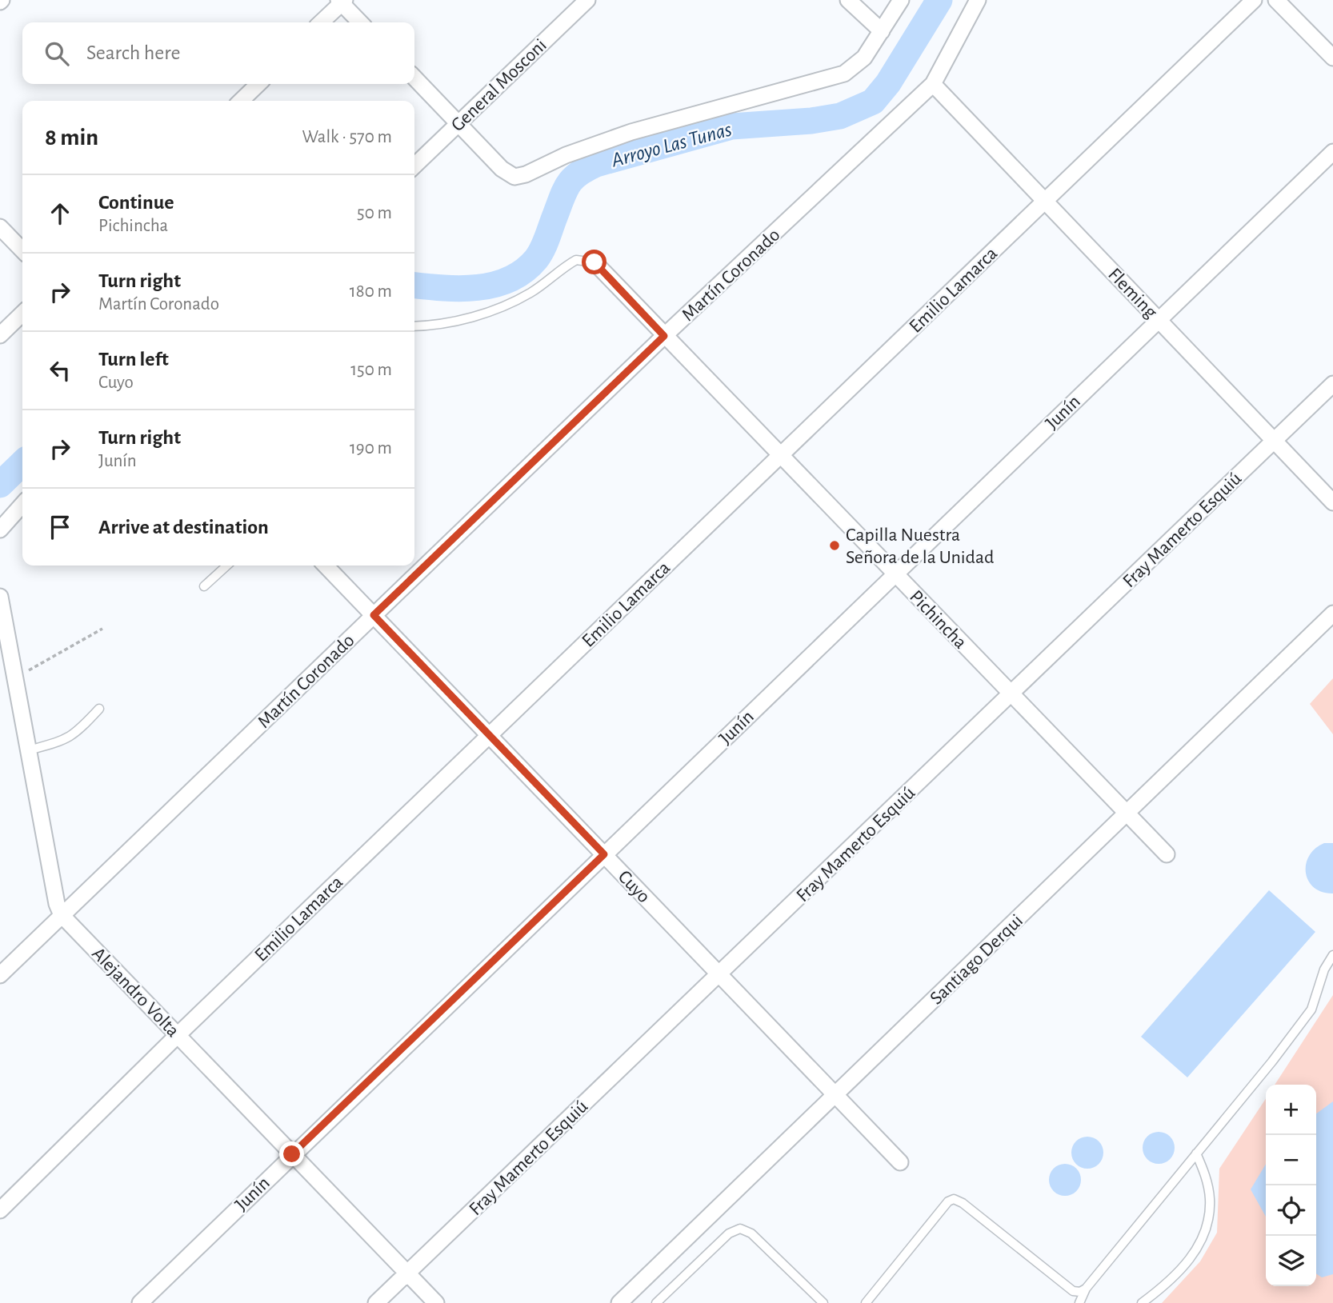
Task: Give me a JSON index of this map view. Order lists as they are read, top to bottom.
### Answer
{
  "streets": {
    "street": [
      "General Mosconi",
      "Martín Coronado",
      "Emilio Lamarca",
      "Fleming",
      "Junín",
      "Fray Mamerto Esquiú",
      "Pichincha",
      "Cuyo",
      "Santiago Derqui",
      "Alejandro Volta"
    ]
  },
  "crossings": [
    ["Martín Coronado", "Fleming"],
    ["Martín Coronado", "Pichincha"],
    ["Martín Coronado", "Cuyo"],
    ["Martín Coronado", "Alejandro Volta"],
    ["Emilio Lamarca", "Fleming"],
    ["Emilio Lamarca", "Pichincha"],
    ["Emilio Lamarca", "Cuyo"],
    ["Emilio Lamarca", "Alejandro Volta"],
    ["Fleming", "Junín"],
    ["Fleming", "Fray Mamerto Esquiú"],
    ["Junín", "Pichincha"],
    ["Junín", "Cuyo"],
    ["Junín", "Alejandro Volta"],
    ["Fray Mamerto Esquiú", "Pichincha"],
    ["Fray Mamerto Esquiú", "Cuyo"],
    ["Fray Mamerto Esquiú", "Alejandro Volta"],
    ["Pichincha", "Santiago Derqui"],
    ["Cuyo", "Santiago Derqui"]
  ],
  "water": ["Arroyo Las Tunas"],
  "places": ["Capilla Nuestra Señora de la Unidad"],
  "page": {
    "search": "Search here",
    "heading": ["8 min", "Walk · 570 m"],
    "list": [
      ["Continue", "Pichincha", "50 m"],
      ["Turn right", "Martín Coronado", "180 m"],
      ["Turn left", "Cuyo", "150 m"],
      ["Turn right", "Junín", "190 m"],
      "Arrive at destination"
    ],
    "map_buttons": ["+", "−"]
  }
}
